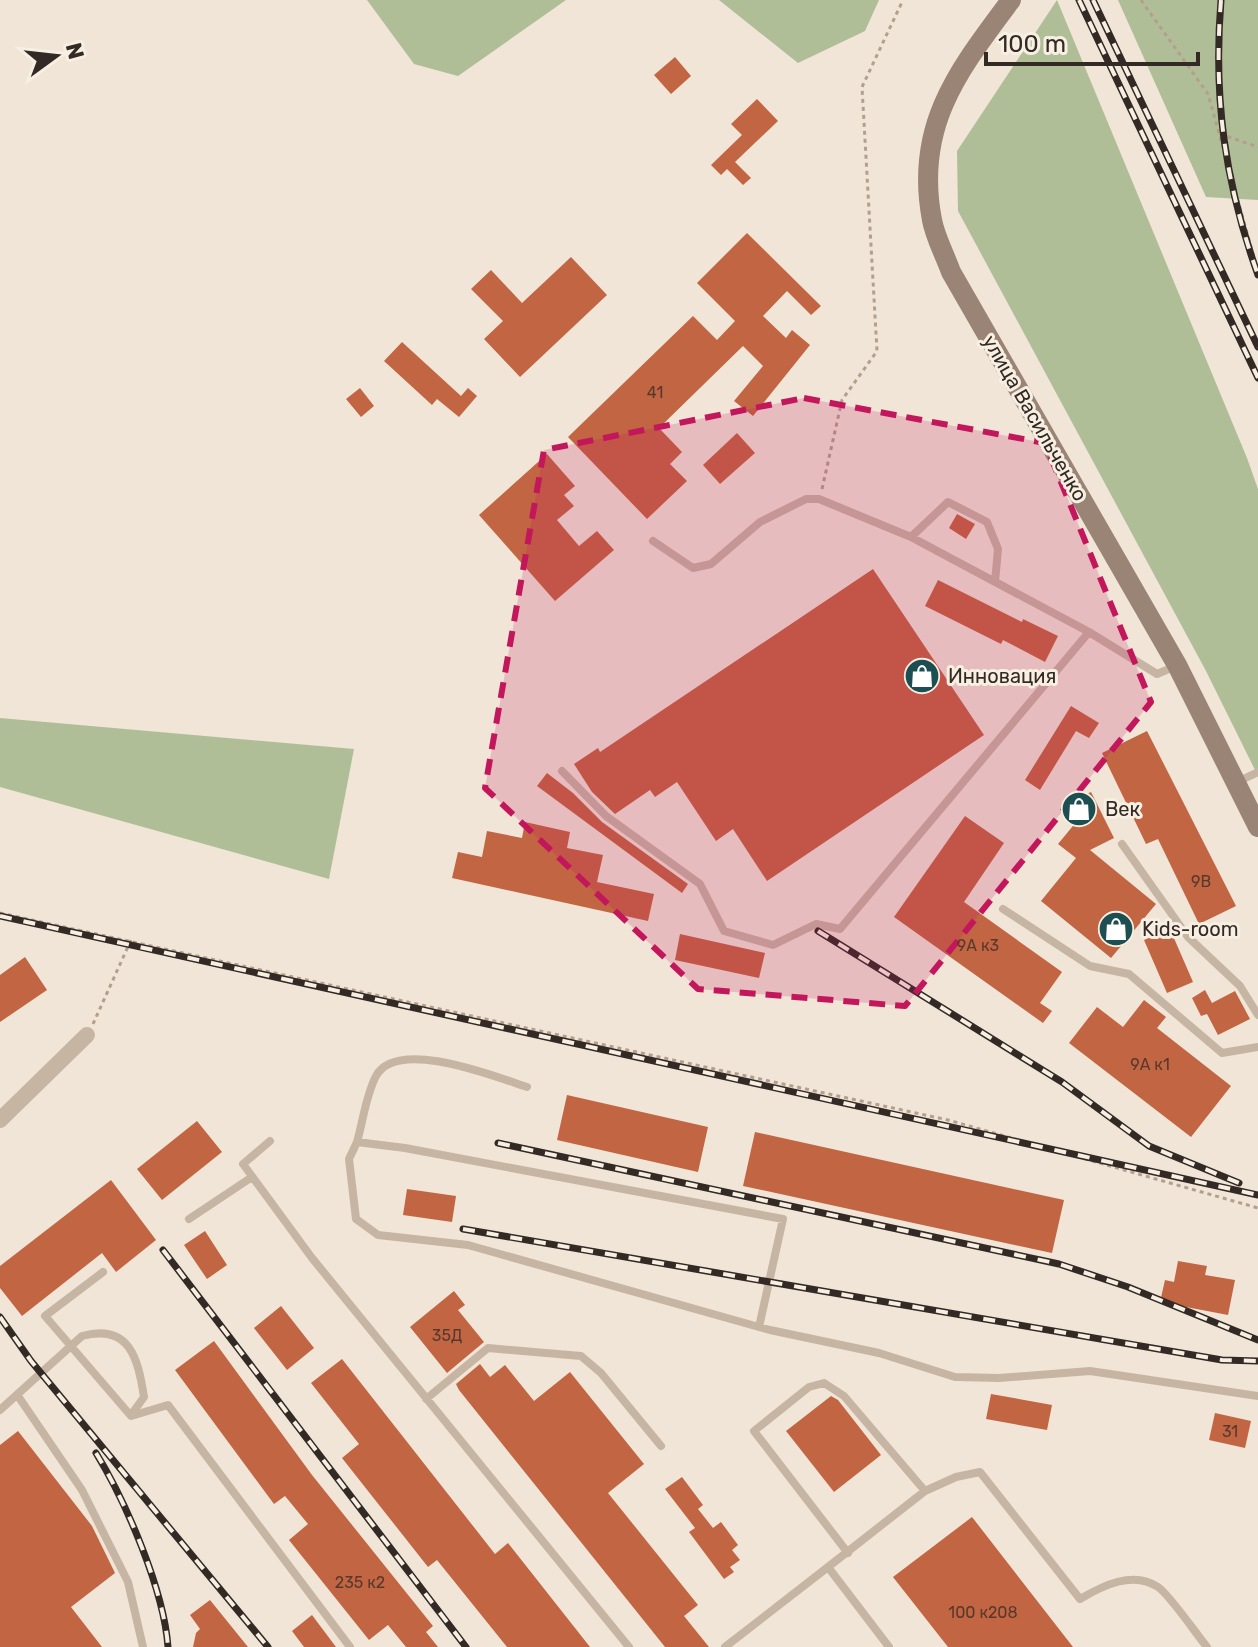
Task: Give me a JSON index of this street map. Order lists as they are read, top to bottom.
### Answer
{
  "streets": {
    "main road": ["улица Васильченко"]
  },
  "places": {
    "shop": ["Инновация", "Век", "Kids-room"]
  },
  "house_numbers": [
    "41",
    "9В",
    "9А к3",
    "9А к1",
    "35Д",
    "31",
    "235 к2",
    "100 к208"
  ],
  "scale_bar": "100 m",
  "north": "right"
}
